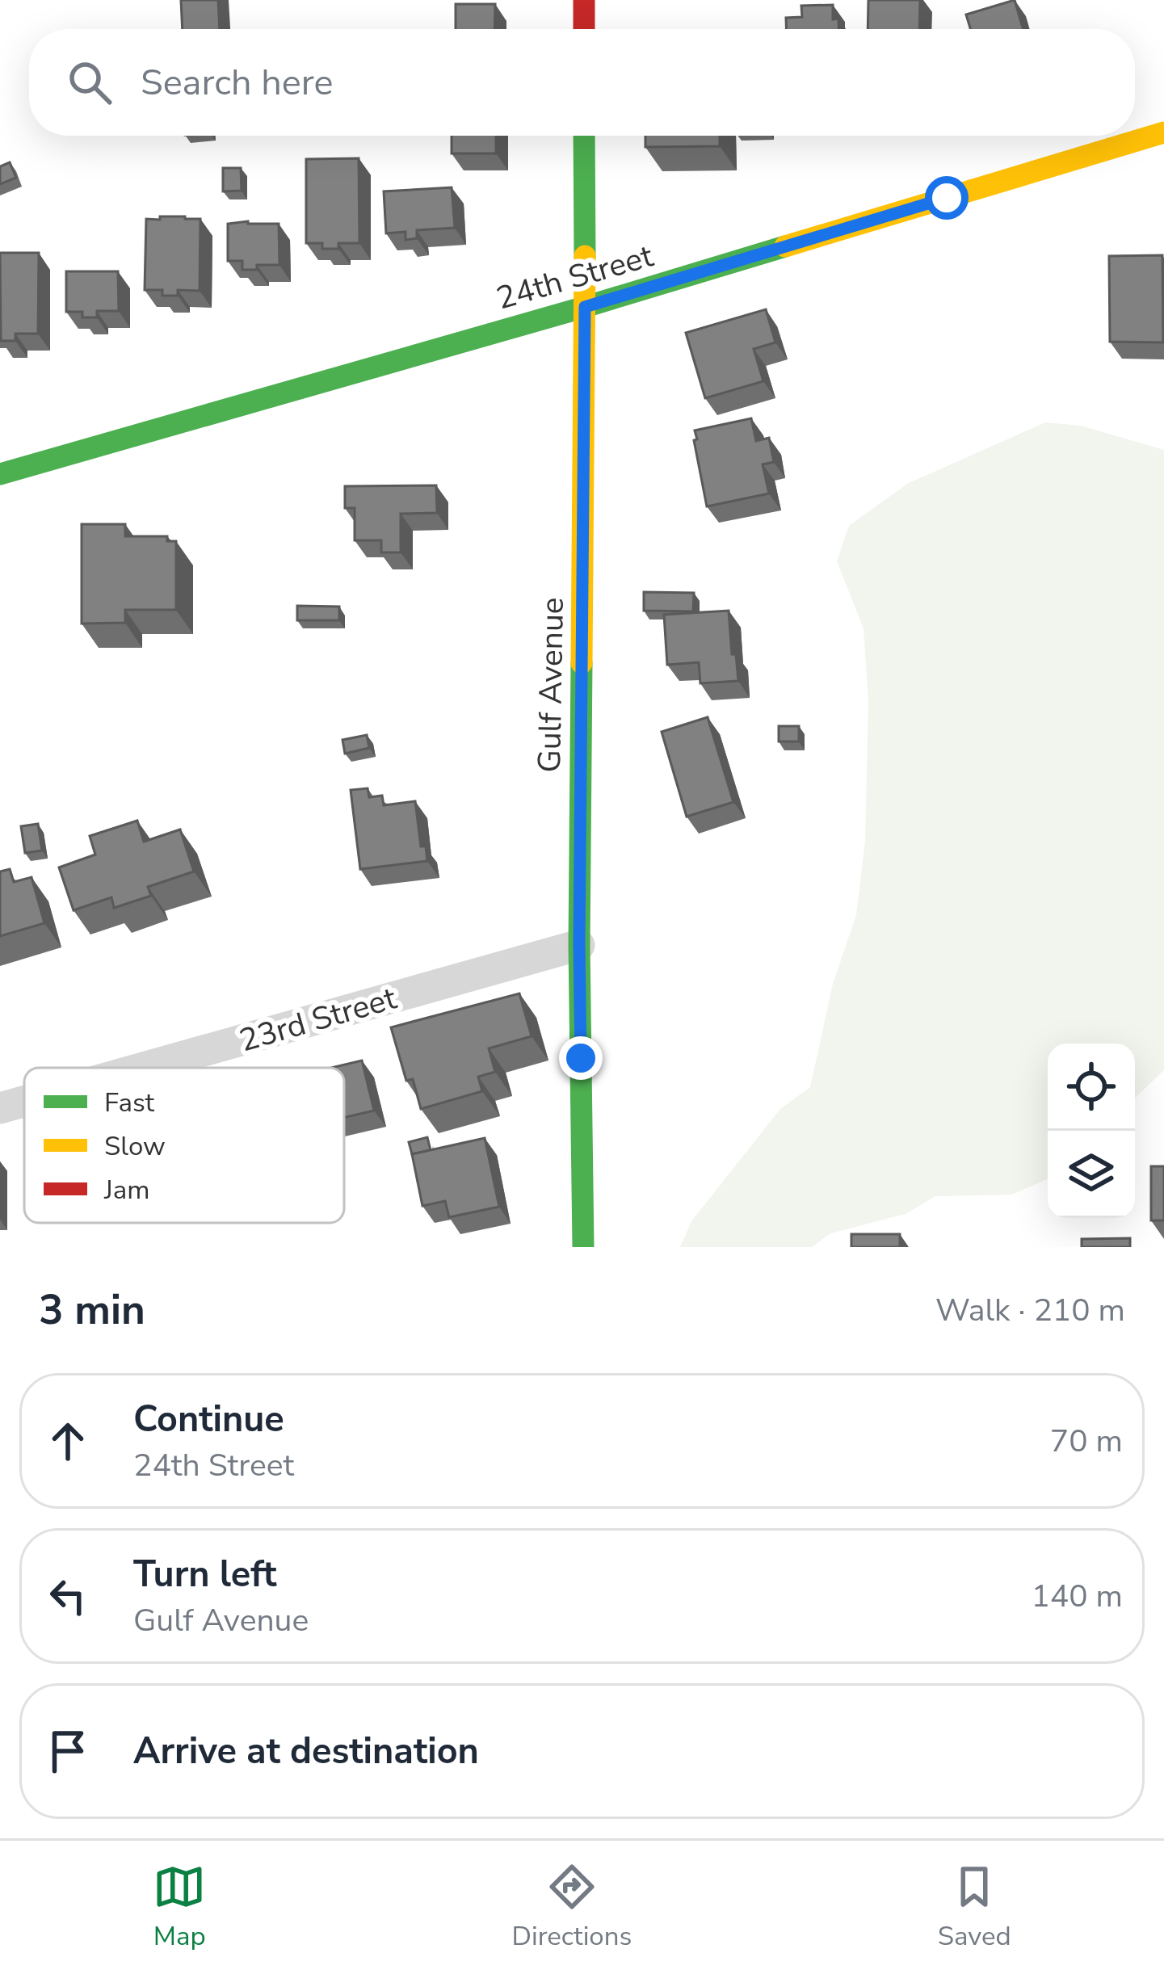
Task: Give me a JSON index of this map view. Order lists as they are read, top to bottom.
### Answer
{
  "streets": {
    "street": ["24th Street", "Gulf Avenue", "23rd Street"]
  },
  "crossings": [
    ["24th Street", "Gulf Avenue"],
    ["Gulf Avenue", "23rd Street"]
  ],
  "legend": ["Fast", "Slow", "Jam"],
  "page": {
    "search": "Search here",
    "heading": ["3 min", "Walk · 210 m"],
    "list": [
      ["Continue", "24th Street", "70 m"],
      ["Turn left", "Gulf Avenue", "140 m"],
      "Arrive at destination"
    ],
    "nav": ["Map", "Directions", "Saved"]
  }
}
